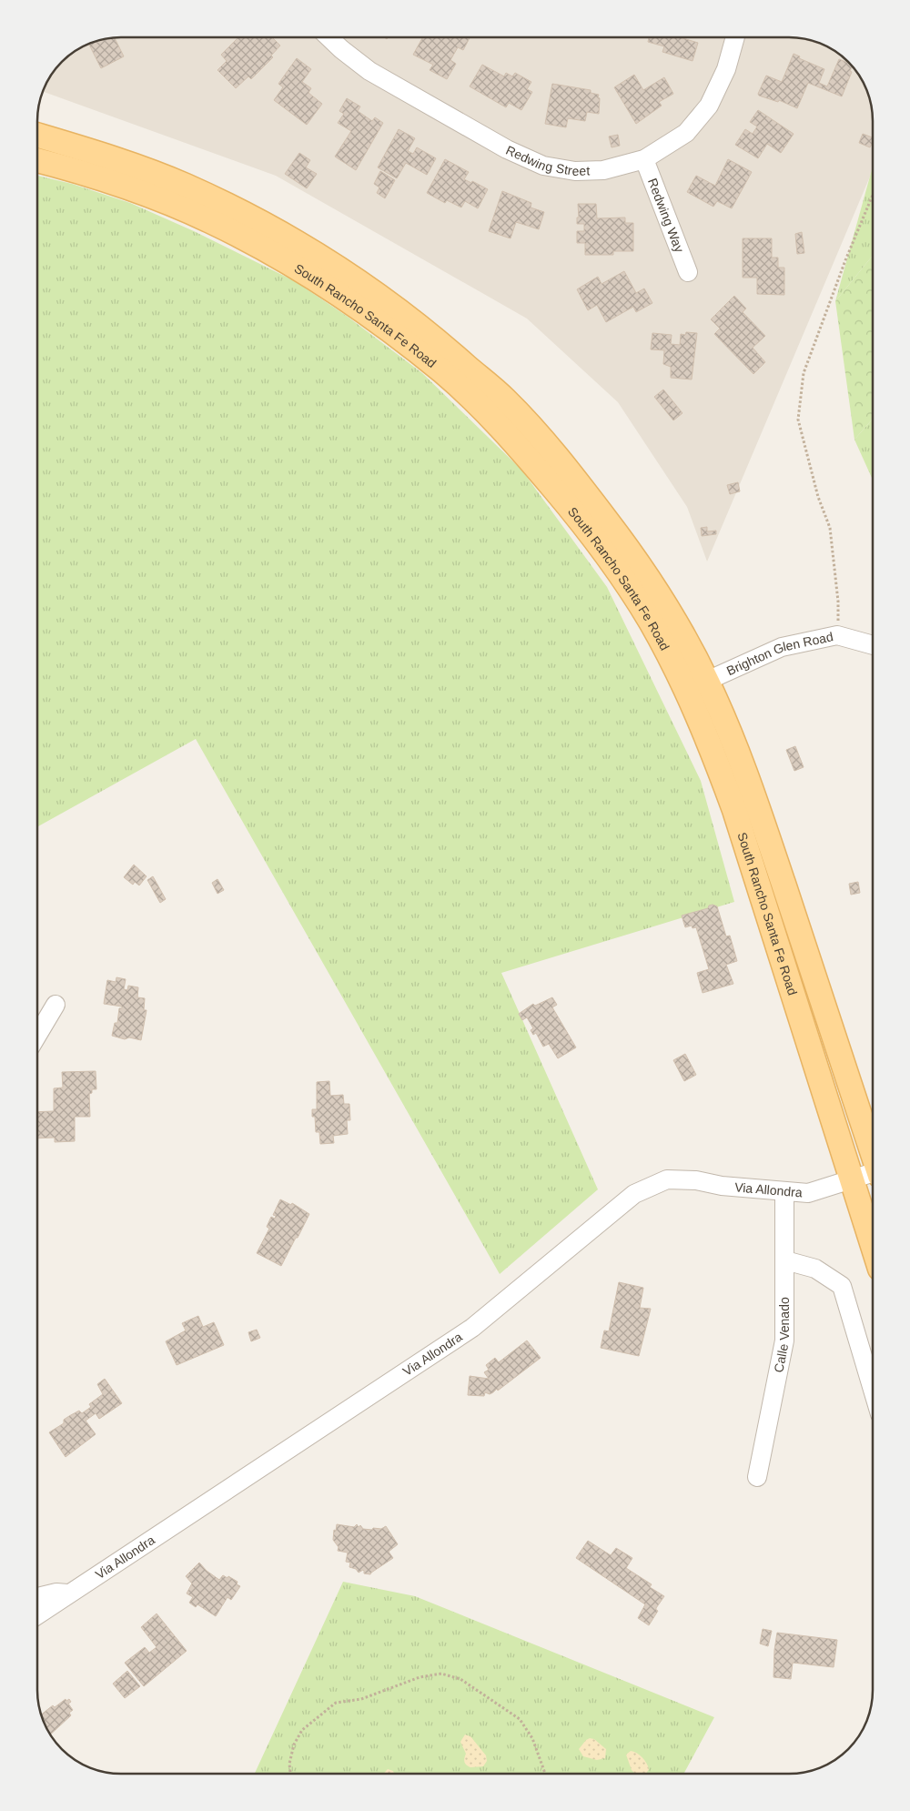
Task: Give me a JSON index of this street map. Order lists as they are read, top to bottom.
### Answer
{
  "streets": {
    "main road": ["South Rancho Santa Fe Road"],
    "street": [
      "Redwing Street",
      "Redwing Way",
      "Brighton Glen Road",
      "Via Allondra",
      "Calle Venado"
    ]
  },
  "crossings": [
    ["Redwing Street", "Redwing Way"],
    ["South Rancho Santa Fe Road", "Brighton Glen Road"],
    ["South Rancho Santa Fe Road", "Via Allondra"],
    ["Via Allondra", "Calle Venado"]
  ]
}
